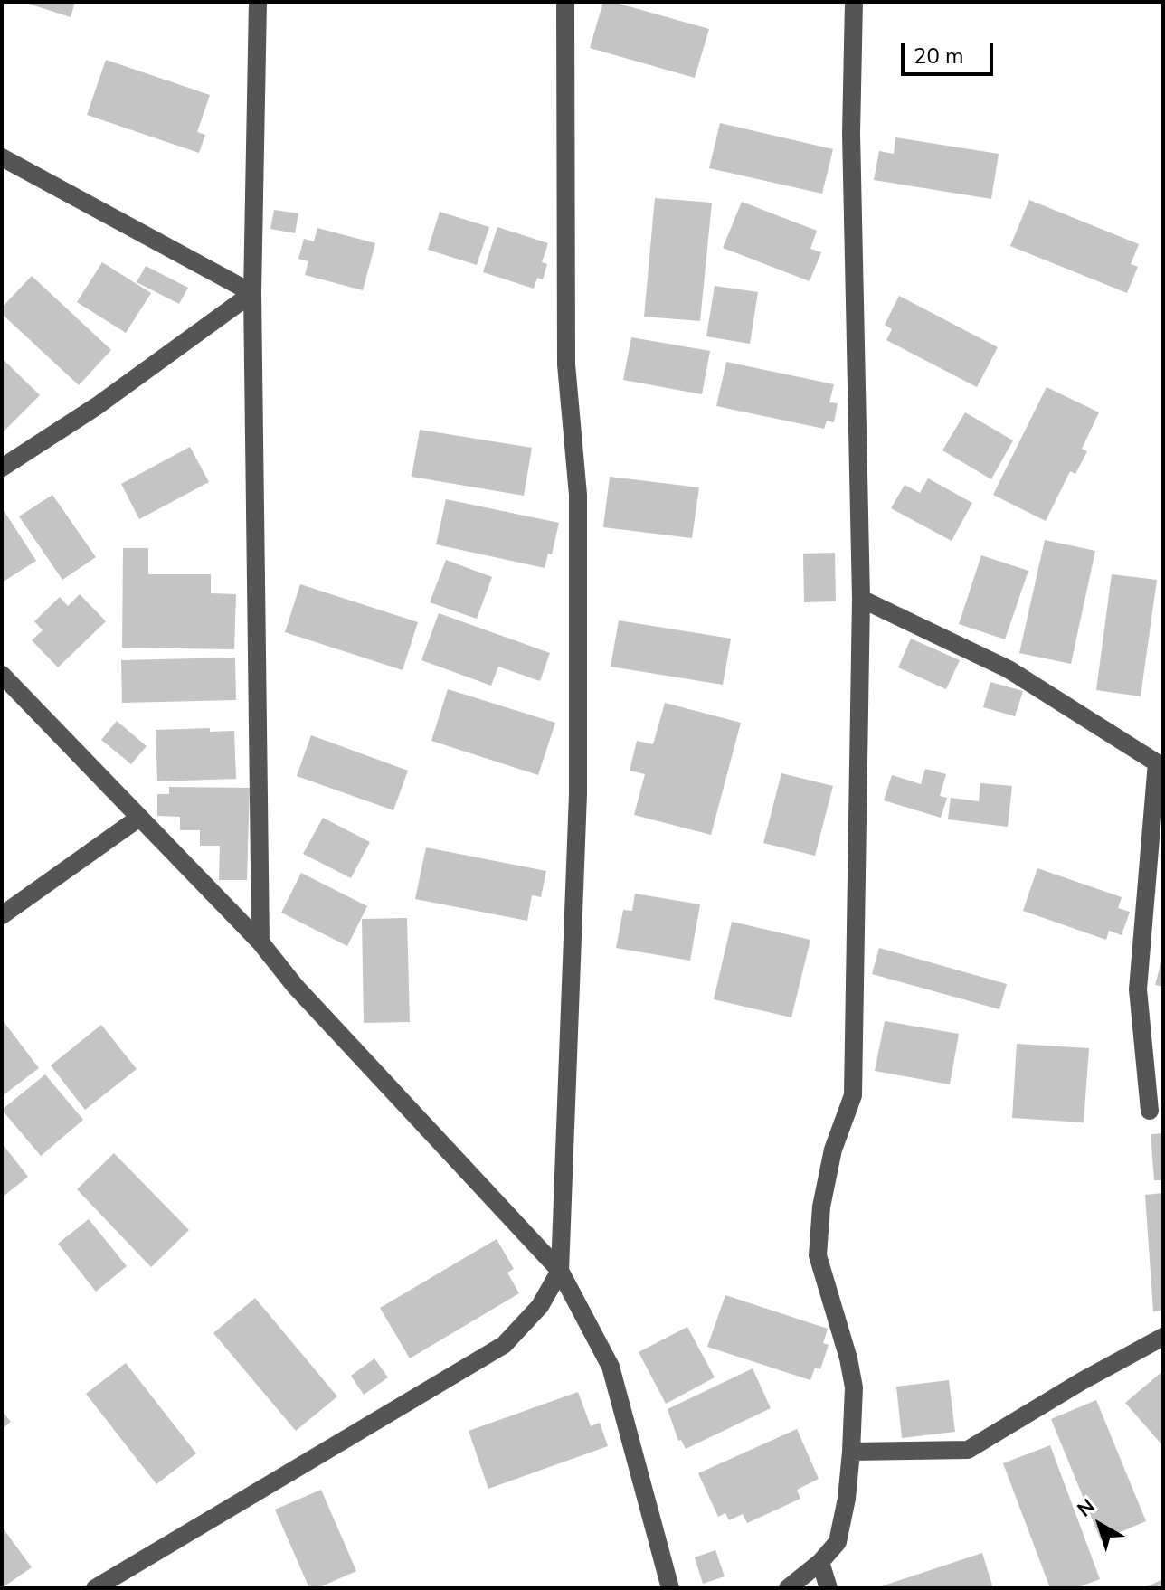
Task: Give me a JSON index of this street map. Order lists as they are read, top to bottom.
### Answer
{
  "scale_bar": "20 m",
  "north": "top left"
}
